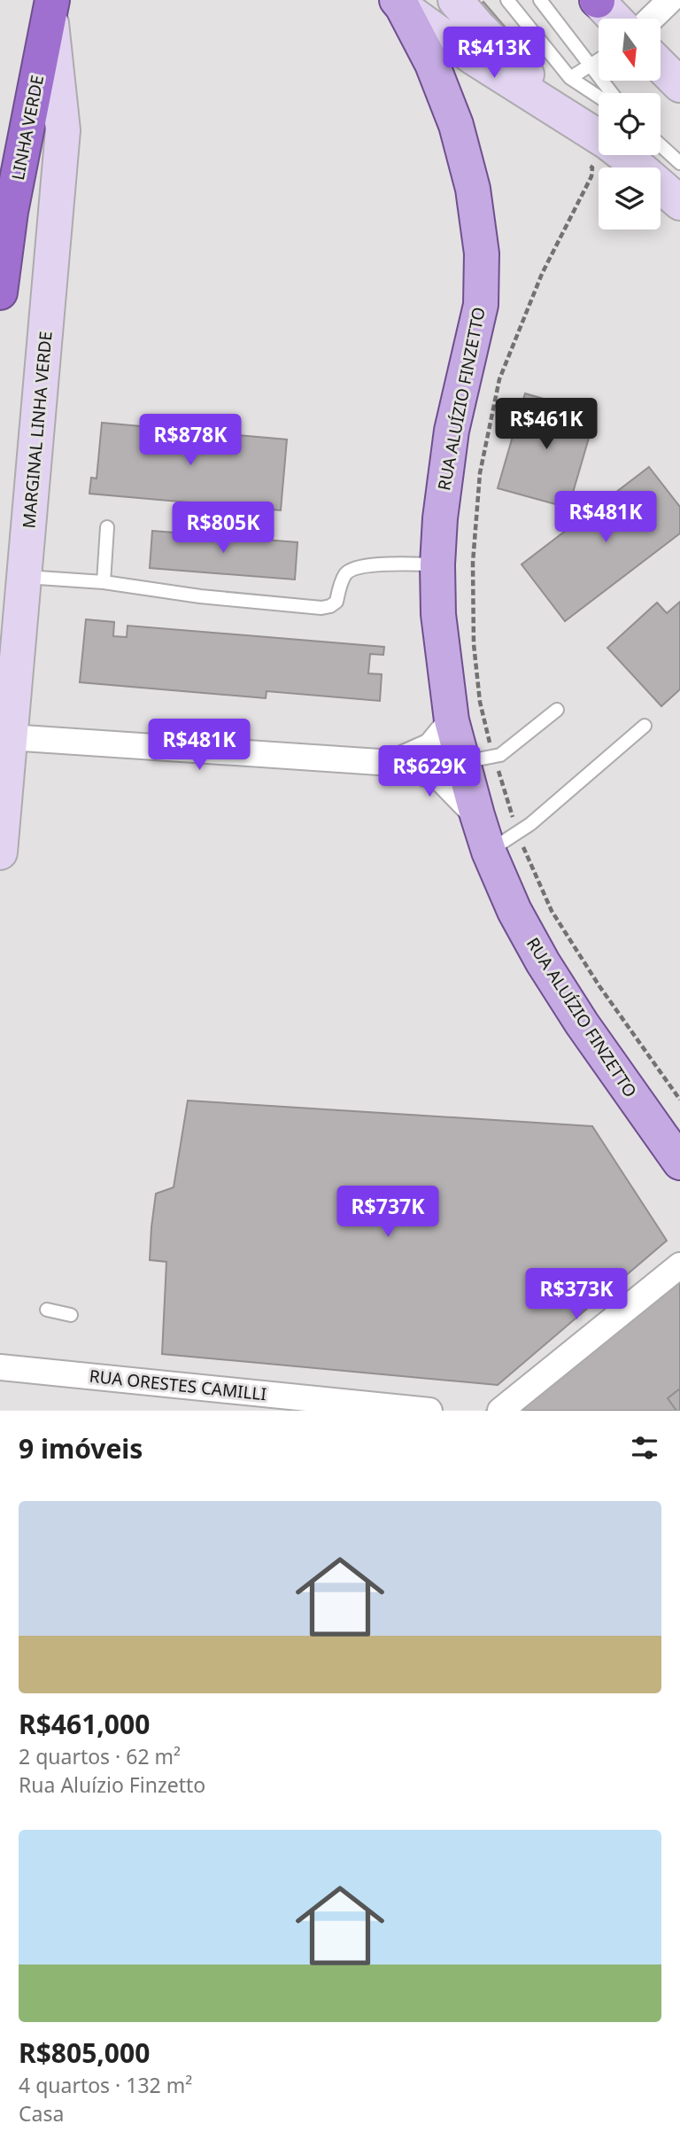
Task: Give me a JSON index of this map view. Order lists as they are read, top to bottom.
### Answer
{
  "streets": {
    "highway": ["LINHA VERDE"],
    "main road": ["RUA ALUÍZIO FINZETTO", "MARGINAL LINHA VERDE"],
    "street": ["RUA ORESTES CAMILLI"]
  },
  "crossings": [
    ["LINHA VERDE", "MARGINAL LINHA VERDE"]
  ],
  "north": "bottom",
  "page": {
    "price": [
      "R$413K",
      "R$461K",
      "R$878K",
      "R$481K",
      "R$805K",
      "R$481K",
      "R$629K",
      "R$737K",
      "R$373K"
    ],
    "heading": "9 imóveis",
    "list": [
      {
        "name": "R$461,000",
        "note": "2 quartos · 62 m² · Rua Aluízio Finzetto"
      },
      {
        "name": "R$805,000",
        "note": "4 quartos · 132 m² · Casa"
      }
    ]
  }
}
